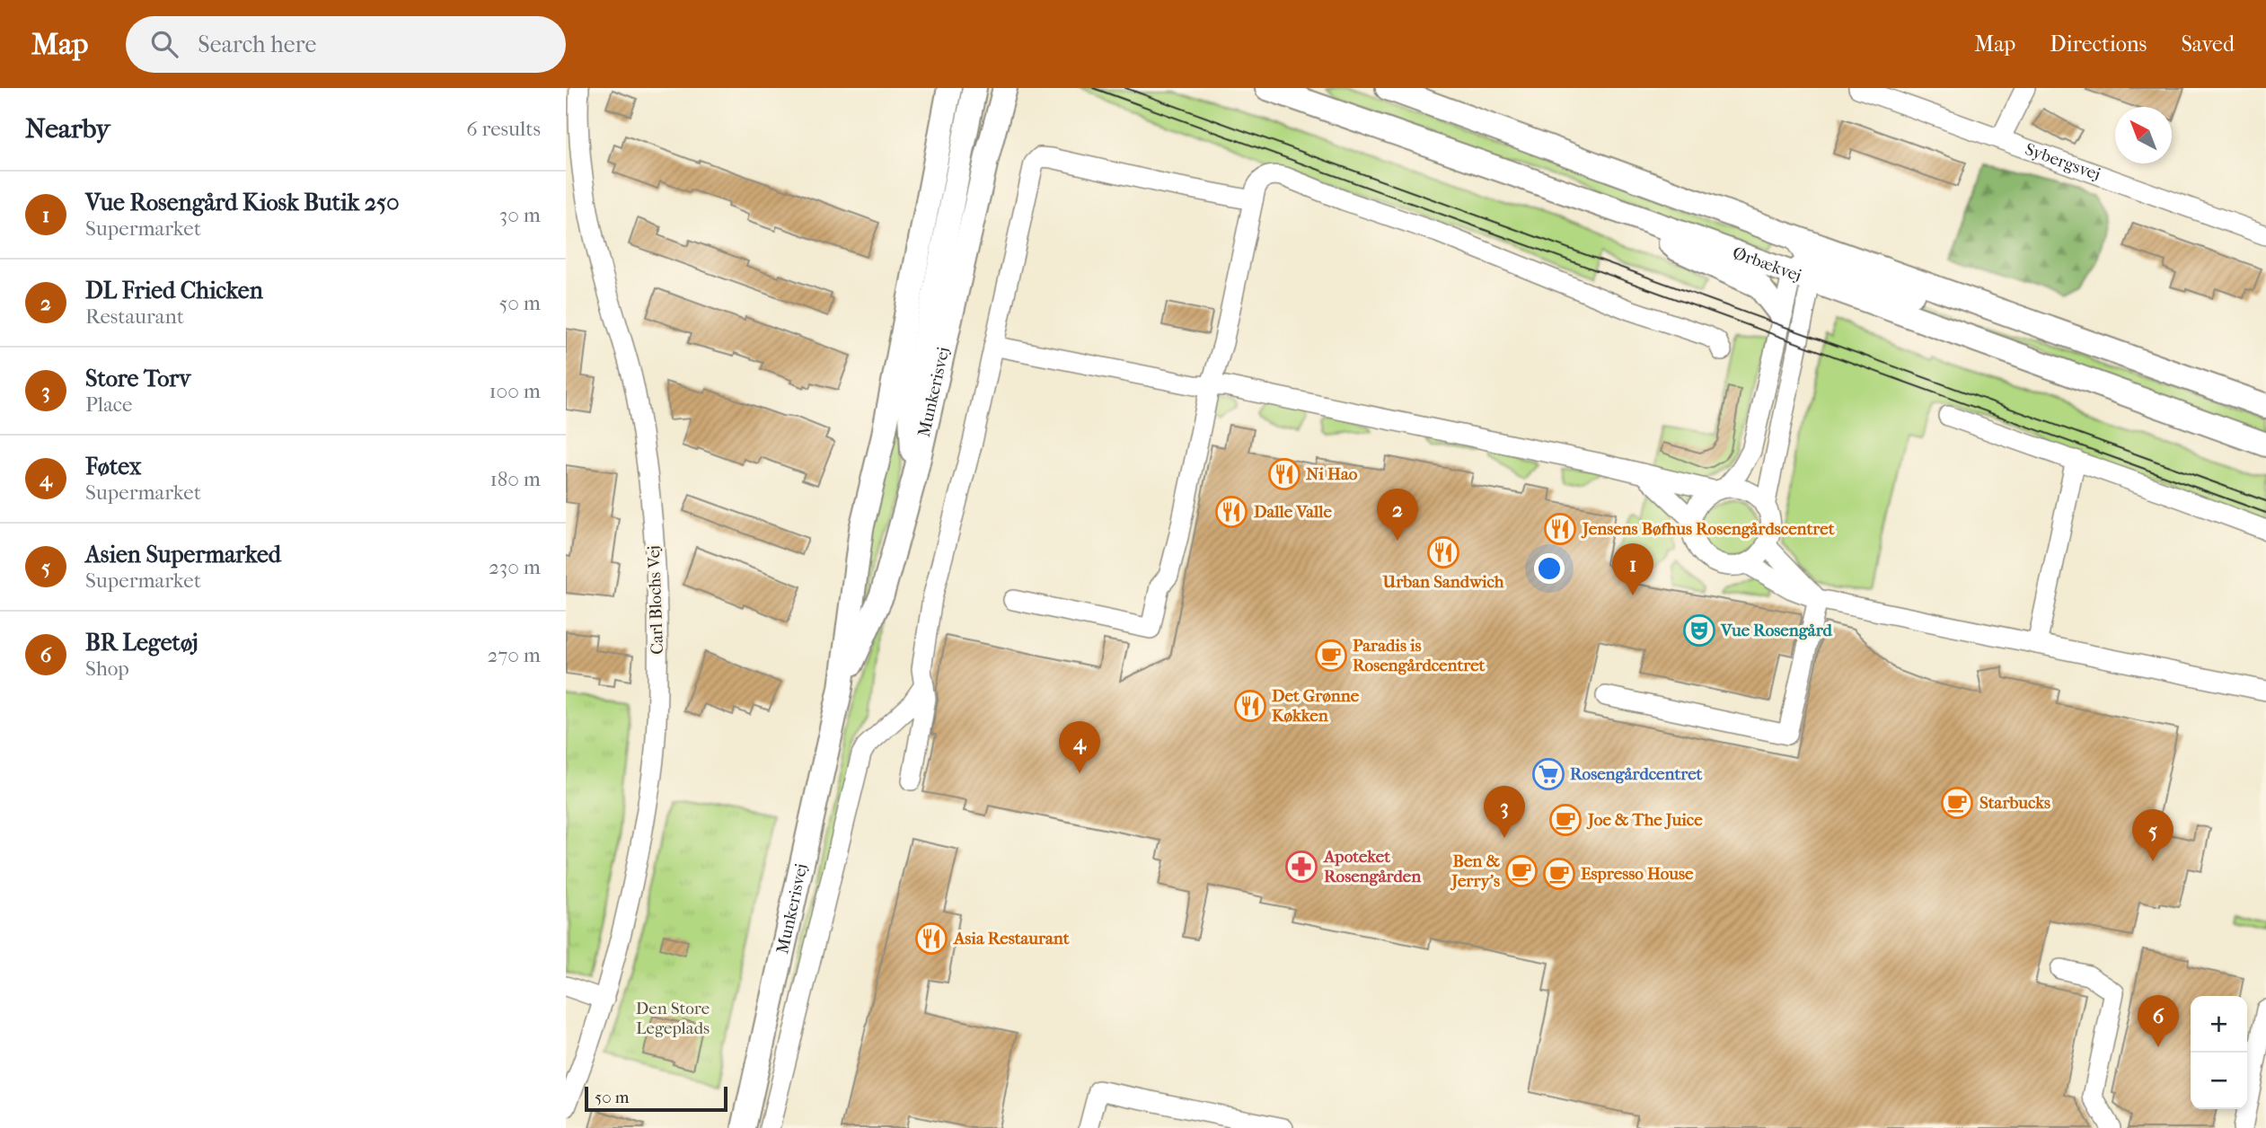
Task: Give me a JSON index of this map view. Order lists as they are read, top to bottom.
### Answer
{
  "streets": {
    "main road": ["Ørbækvej", "Munkerisvej"],
    "street": ["Sybergsvej", "Carl Blochs Vej"]
  },
  "parks": ["Den Store Legeplads"],
  "places": {
    "restaurant": [
      "Ni Hao",
      "Dalle Valle",
      "Jensens Bøfhus Rosengårdscentret",
      "Urban Sandwich",
      "Det Grønne Køkken",
      "Asia Restaurant"
    ],
    "theatre": ["Vue Rosengård"],
    "cafe": [
      "Paradis is Rosengårdcentret",
      "Starbucks",
      "Joe & The Juice",
      "Ben & Jerry's",
      "Espresso House"
    ],
    "supermarket": ["Rosengårdcentret"],
    "pharmacy": ["Apoteket Rosengården"]
  },
  "scale_bar": "50 m",
  "north": "top left",
  "page": {
    "header": "Map",
    "search": "Search here",
    "nav": ["Map", "Directions", "Saved"],
    "heading": ["Nearby", "6 results"],
    "list": [
      {
        "mark": "1",
        "name": "Vue Rosengård Kiosk Butik 250",
        "note": "Supermarket",
        "value": "30 m"
      },
      {
        "mark": "2",
        "name": "DL Fried Chicken",
        "note": "Restaurant",
        "value": "50 m"
      },
      {
        "mark": "3",
        "name": "Store Torv",
        "note": "Place",
        "value": "100 m"
      },
      {
        "mark": "4",
        "name": "Føtex",
        "note": "Supermarket",
        "value": "180 m"
      },
      {
        "mark": "5",
        "name": "Asien Supermarked",
        "note": "Supermarket",
        "value": "230 m"
      },
      {
        "mark": "6",
        "name": "BR Legetøj",
        "note": "Shop",
        "value": "270 m"
      }
    ],
    "pins": [
      "2",
      "1",
      "4",
      "3",
      "5",
      "6"
    ],
    "map_buttons": ["+", "−"],
    "scale": "50 m"
  }
}
